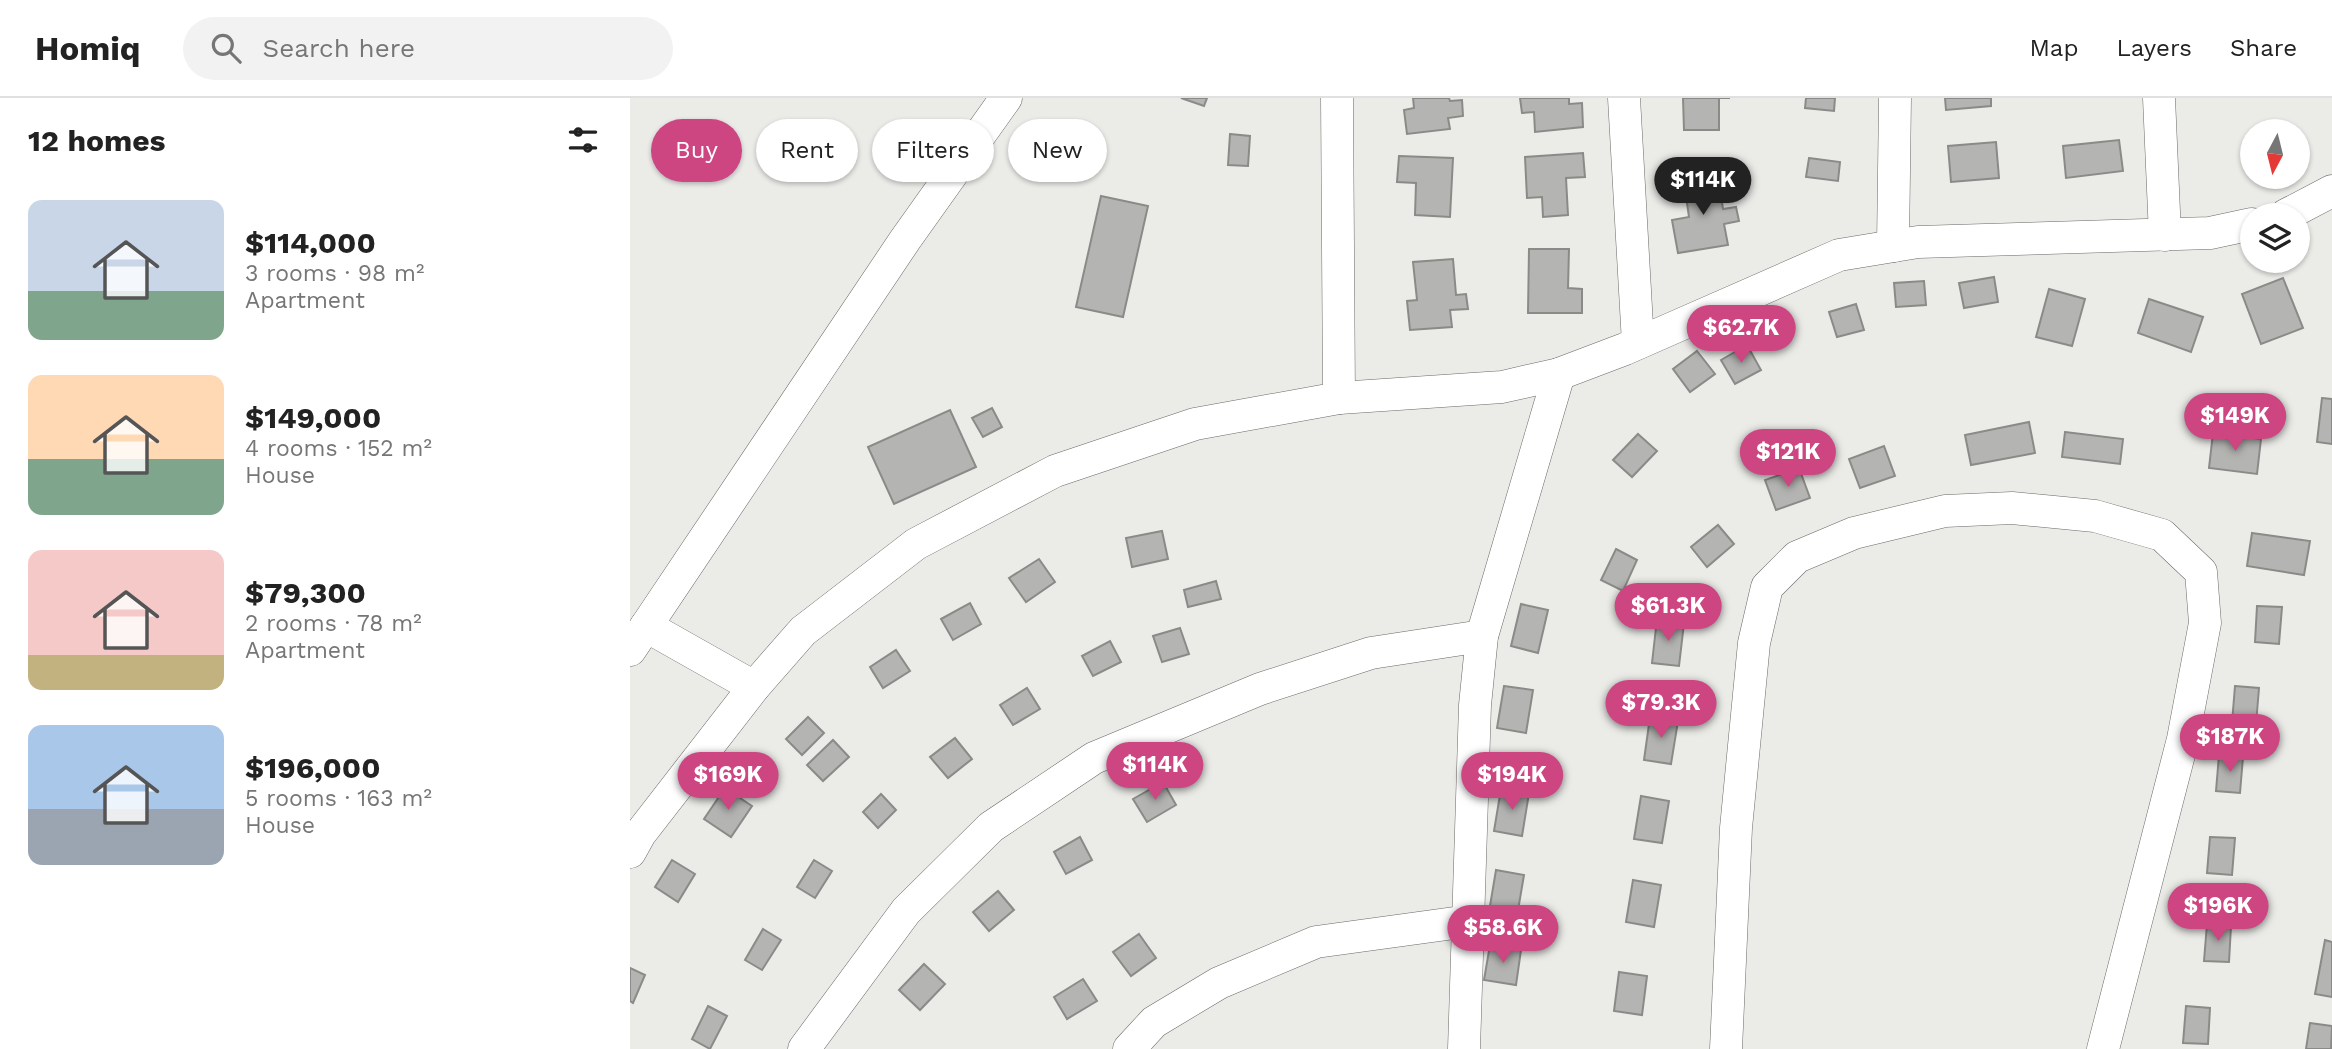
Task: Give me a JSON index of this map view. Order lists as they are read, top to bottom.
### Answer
{
  "north": "bottom",
  "page": {
    "header": "Homiq",
    "search": "Search here",
    "nav": ["Map", "Layers", "Share"],
    "heading": "12 homes",
    "chip": [
      "Buy",
      "Rent",
      "Filters",
      "New"
    ],
    "price": [
      "$114K",
      "$62.7K",
      "$149K",
      "$121K",
      "$61.3K",
      "$79.3K",
      "$187K",
      "$114K",
      "$169K",
      "$194K",
      "$196K",
      "$58.6K"
    ],
    "list": [
      {
        "name": "$114,000",
        "note": "3 rooms · 98 m² · Apartment"
      },
      {
        "name": "$149,000",
        "note": "4 rooms · 152 m² · House"
      },
      {
        "name": "$79,300",
        "note": "2 rooms · 78 m² · Apartment"
      },
      {
        "name": "$196,000",
        "note": "5 rooms · 163 m² · House"
      }
    ]
  }
}
